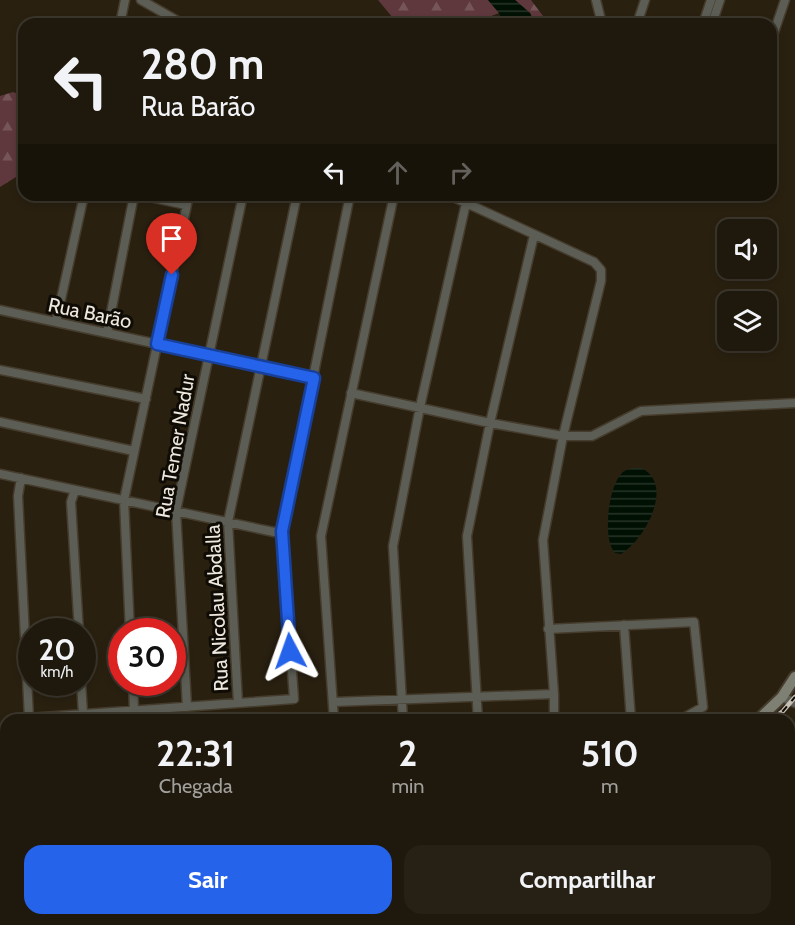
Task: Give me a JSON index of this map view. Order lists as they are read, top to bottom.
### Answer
{
  "streets": {
    "street": ["Rua Barão", "Rua Temer Nadur", "Rua Nicolau Abdalla"]
  },
  "crossings": [
    ["Rua Barão", "Rua Temer Nadur"],
    ["Rua Barão", "Rua Nicolau Abdalla"]
  ],
  "page": {
    "turn": ["280 m", "Rua Barão"],
    "speed": "20 km/h",
    "limit": "30",
    "eta": [
      "22:31",
      "Chegada",
      "2",
      "min",
      "510",
      "m"
    ],
    "buttons": ["Sair", "Compartilhar"]
  }
}
